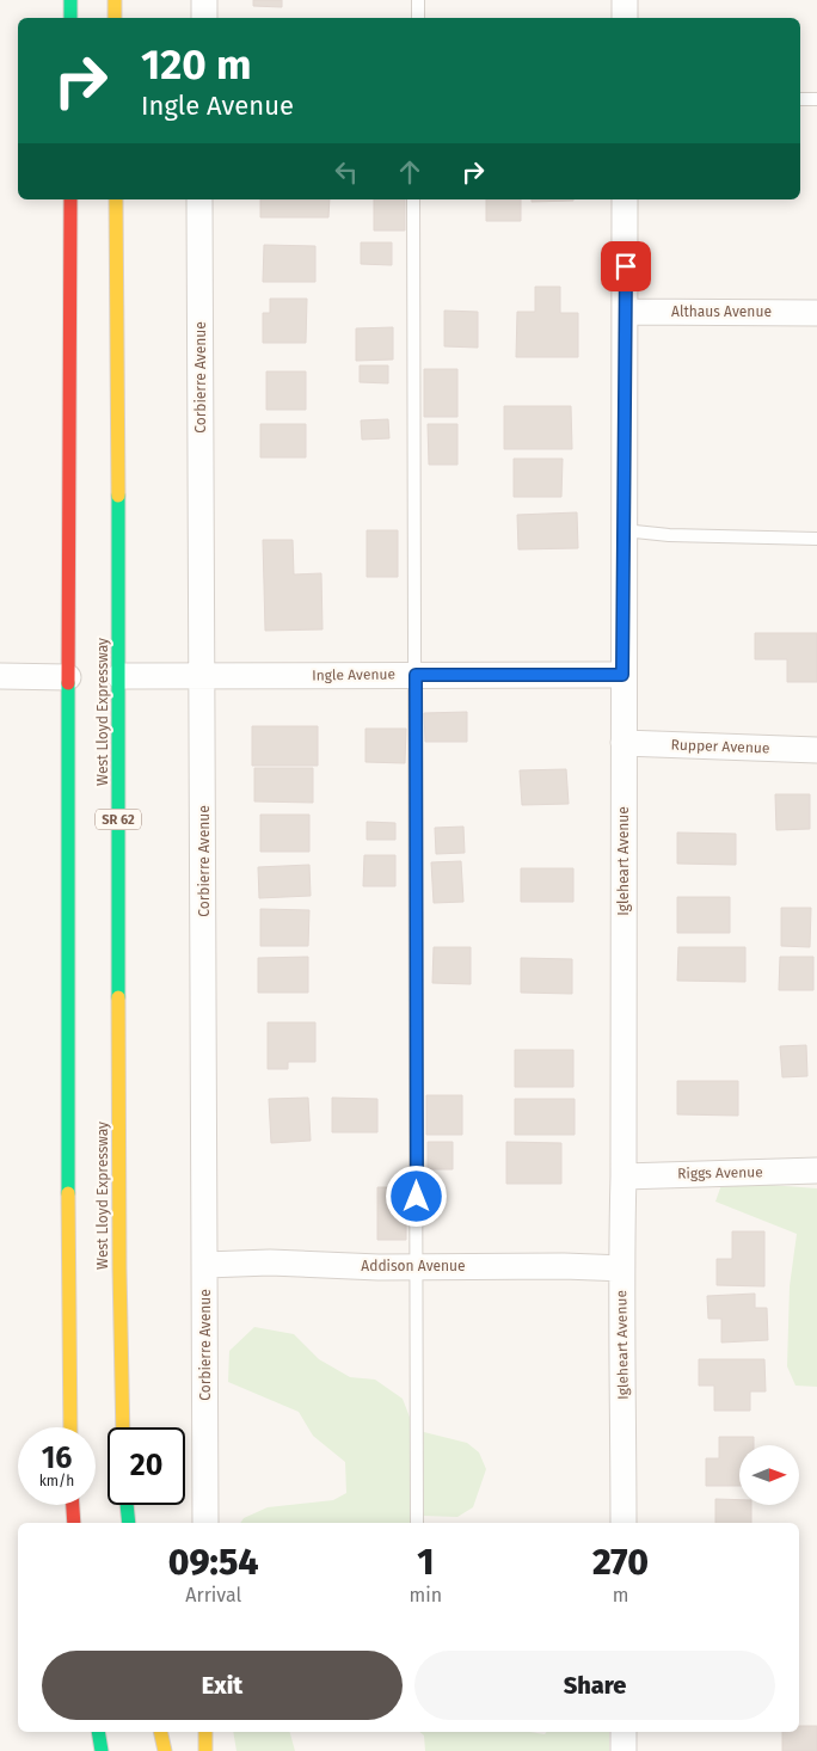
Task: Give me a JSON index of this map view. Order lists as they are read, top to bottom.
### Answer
{
  "streets": {
    "highway": ["West Lloyd Expressway", "SR 62"],
    "street": [
      "Althaus Avenue",
      "Corbierre Avenue",
      "Ingle Avenue",
      "Rupper Avenue",
      "Igleheart Avenue",
      "Riggs Avenue",
      "Addison Avenue"
    ]
  },
  "crossings": [
    ["Althaus Avenue", "Igleheart Avenue"],
    ["Corbierre Avenue", "Ingle Avenue"],
    ["Corbierre Avenue", "Addison Avenue"],
    ["Ingle Avenue", "West Lloyd Expressway"],
    ["Ingle Avenue", "Igleheart Avenue"],
    ["Rupper Avenue", "Igleheart Avenue"],
    ["Igleheart Avenue", "Riggs Avenue"],
    ["Igleheart Avenue", "Addison Avenue"]
  ],
  "north": "right",
  "page": {
    "turn": ["120 m", "Ingle Avenue"],
    "speed": "16 km/h",
    "limit": "20",
    "eta": [
      "09:54",
      "Arrival",
      "1",
      "min",
      "270",
      "m"
    ],
    "buttons": ["Exit", "Share"]
  }
}
